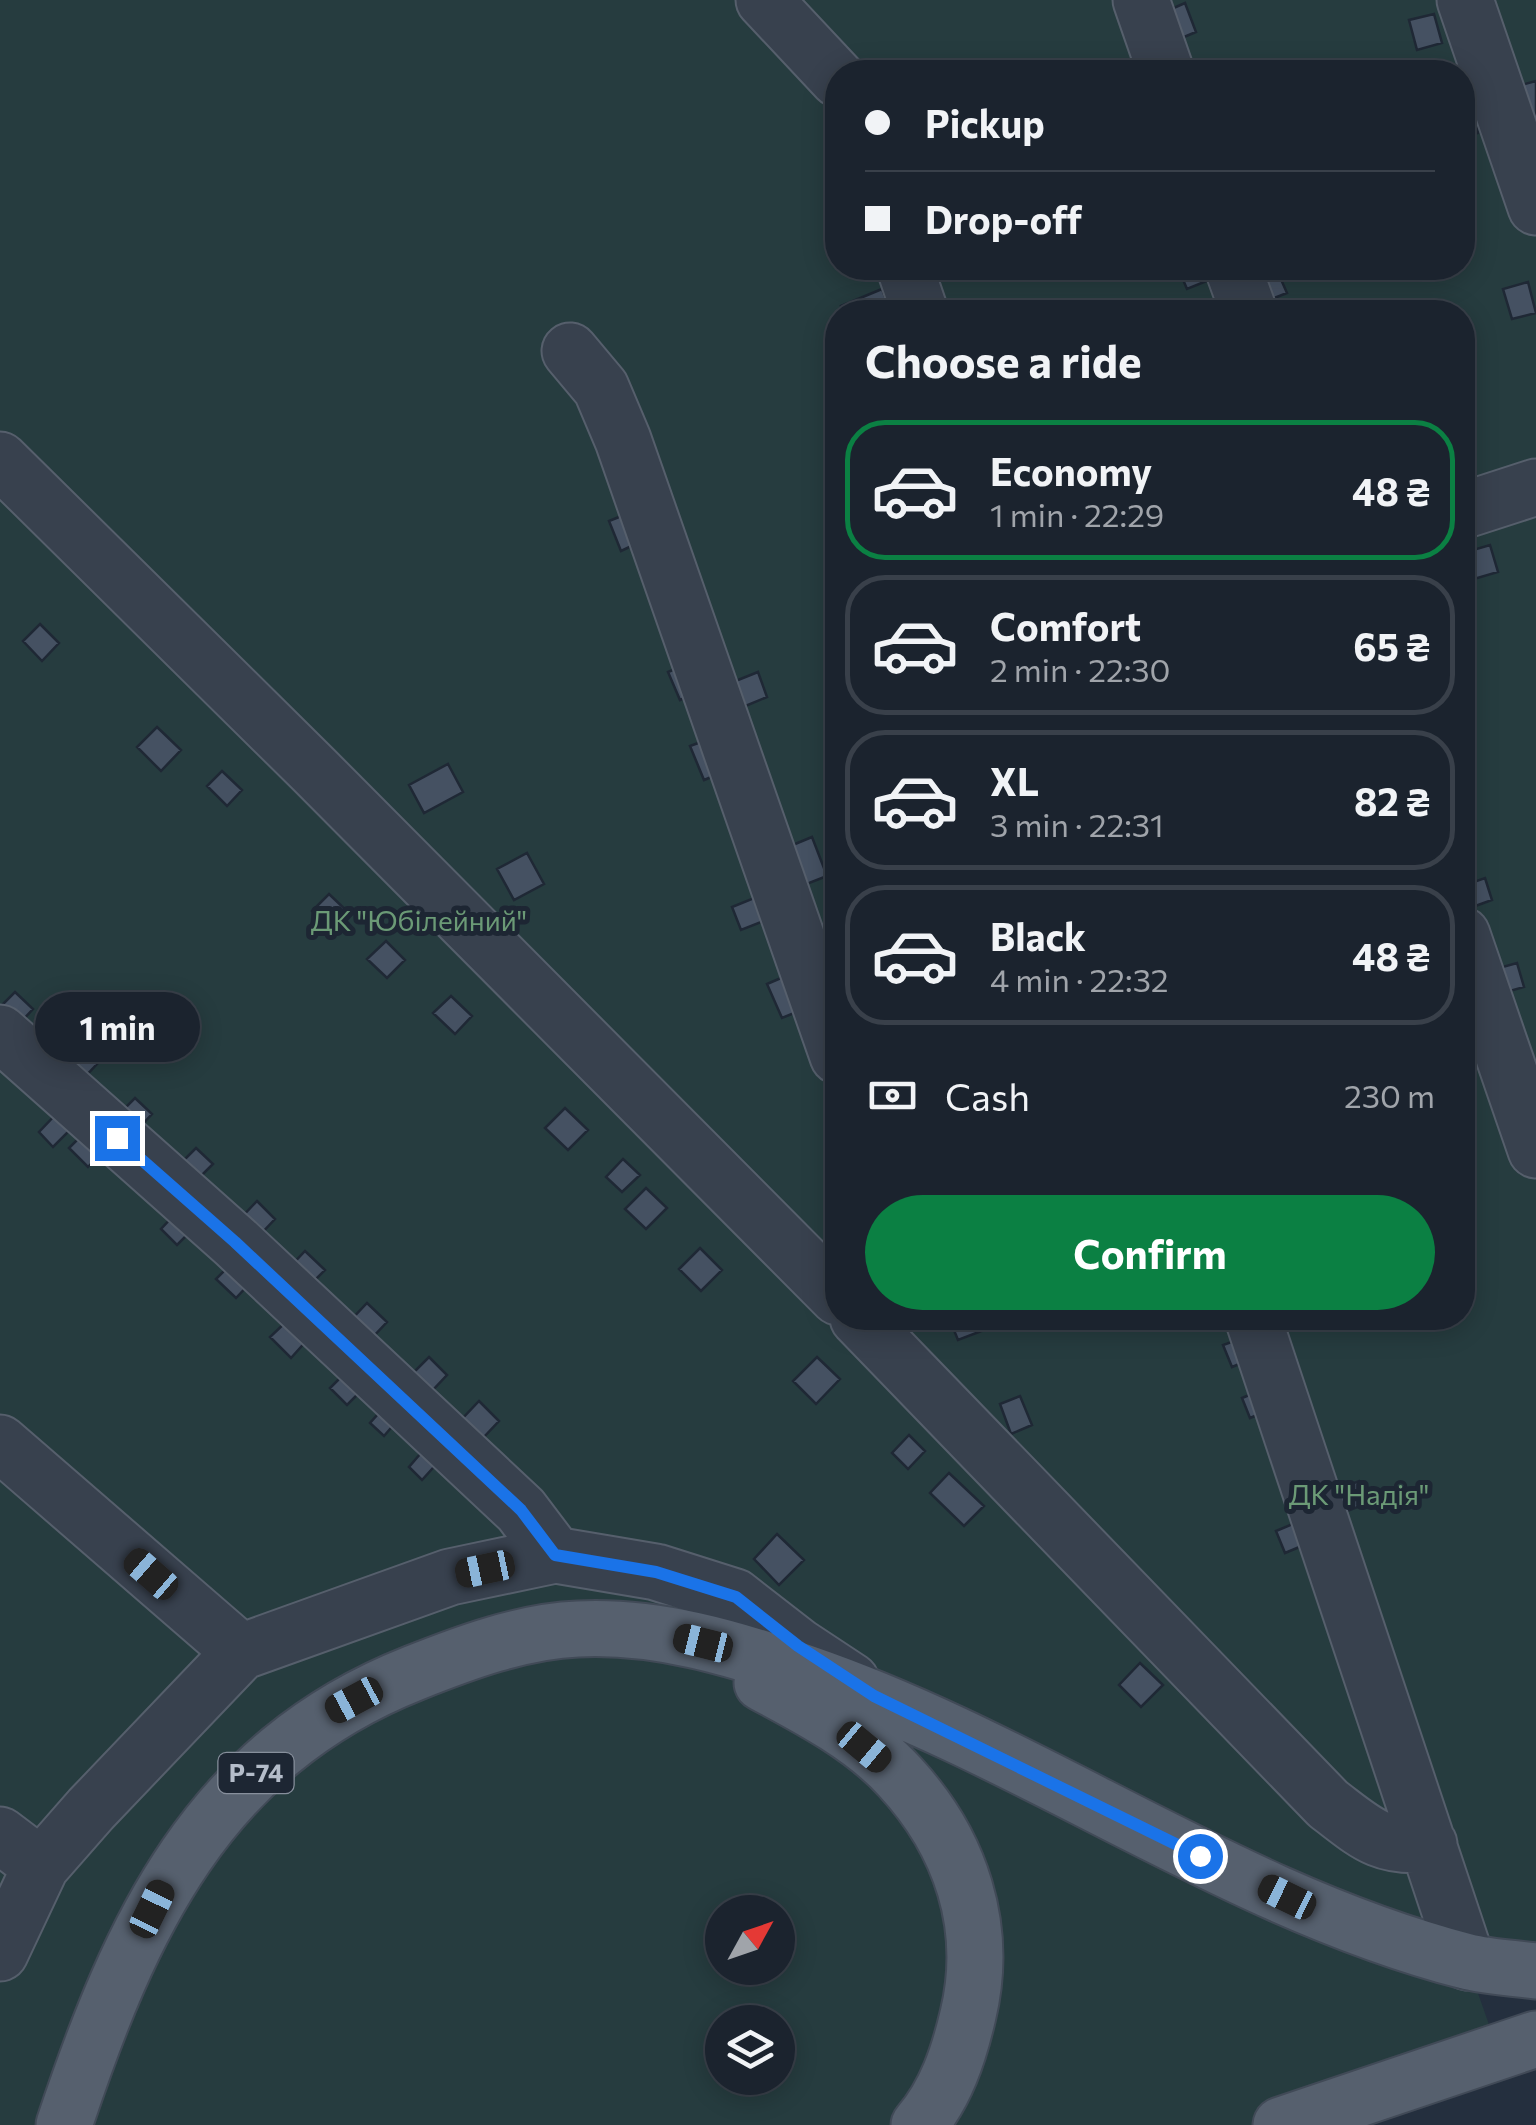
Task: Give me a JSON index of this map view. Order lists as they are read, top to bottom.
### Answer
{
  "streets": {
    "main road": ["Р-74"]
  },
  "parks": ["ДК \"Юбілейний\"", "ДК \"Надія\""],
  "north": "top right",
  "page": {
    "banner": ["Pickup", "Drop-off"],
    "heading": "Choose a ride",
    "list": [
      {
        "name": "Economy",
        "note": "1 min · 22:29",
        "value": "48 ₴"
      },
      {
        "name": "Comfort",
        "note": "2 min · 22:30",
        "value": "65 ₴"
      },
      {
        "name": "XL",
        "note": "3 min · 22:31",
        "value": "82 ₴"
      },
      {
        "name": "Black",
        "note": "4 min · 22:32",
        "value": "48 ₴"
      }
    ],
    "bubble": "1 min",
    "pay": ["Cash", "230 m"],
    "buttons": "Confirm"
  }
}
